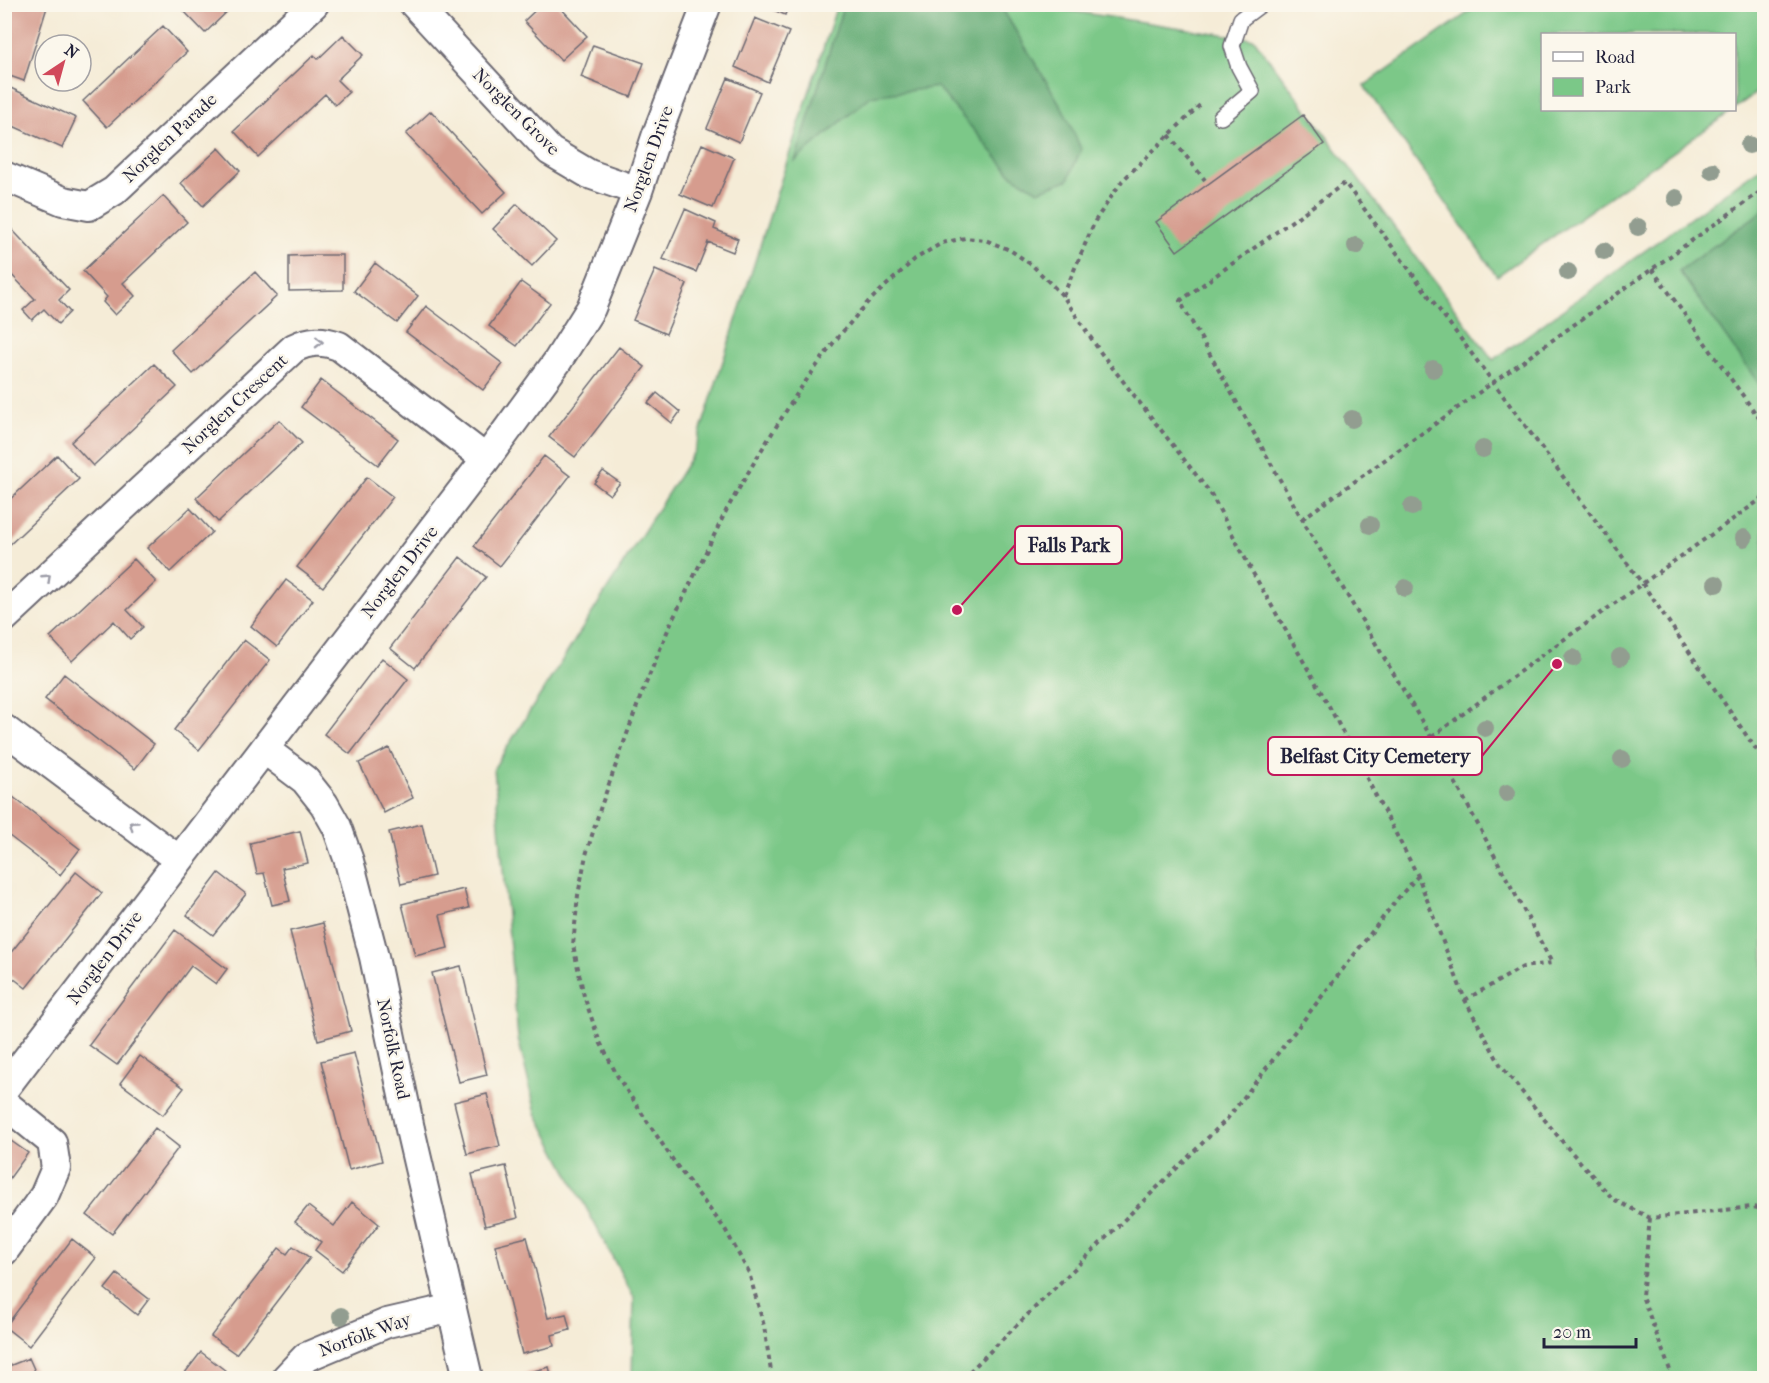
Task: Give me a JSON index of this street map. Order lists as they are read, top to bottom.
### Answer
{
  "streets": {
    "street": [
      "Norglen Grove",
      "Norglen Parade",
      "Norglen Drive",
      "Norglen Crescent",
      "Norfolk Road",
      "Norfolk Way"
    ]
  },
  "crossings": [
    ["Norglen Grove", "Norglen Drive"],
    ["Norglen Drive", "Norglen Crescent"],
    ["Norglen Drive", "Norfolk Road"],
    ["Norfolk Road", "Norfolk Way"]
  ],
  "one_way": ["Norglen Crescent"],
  "places": ["Falls Park", "Belfast City Cemetery"],
  "legend": ["Road", "Park"],
  "scale_bar": "20 m",
  "north": "top right"
}
